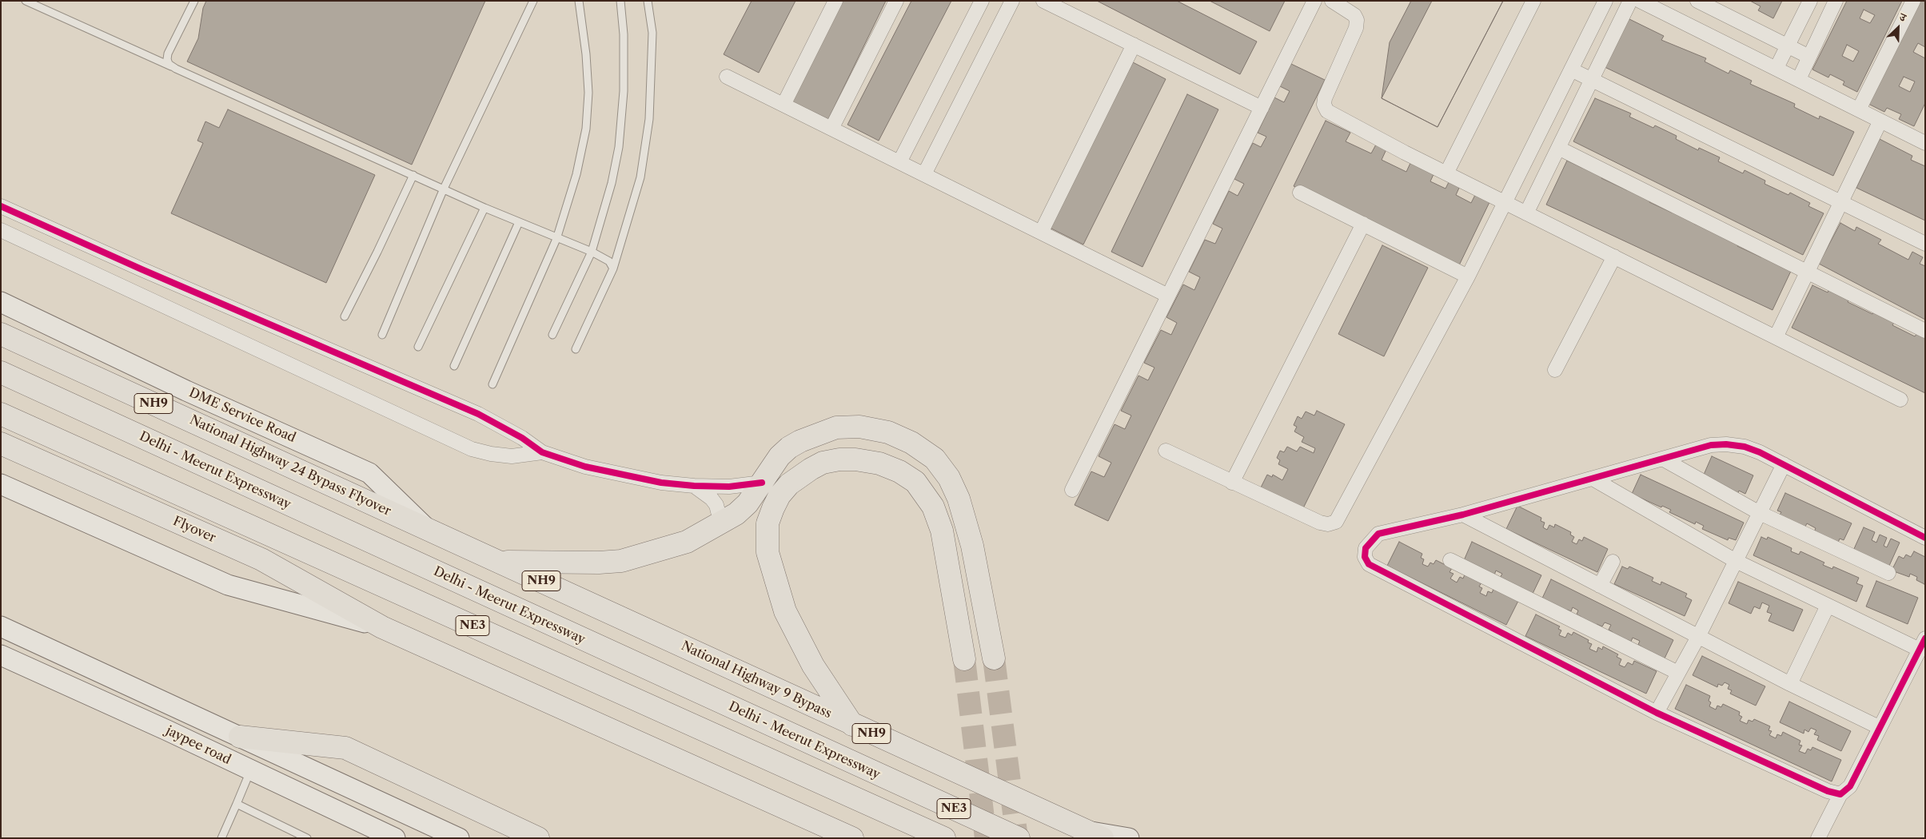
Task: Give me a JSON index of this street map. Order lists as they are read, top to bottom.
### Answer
{
  "streets": {
    "highway": [
      "NH9",
      "National Highway 24 Bypass Flyover",
      "Delhi - Meerut Expressway",
      "Flyover",
      "NE3",
      "National Highway 9 Bypass"
    ],
    "street": ["DME Service Road", "jaypee road"]
  },
  "crossings": [
    ["DME Service Road", "National Highway 24 Bypass Flyover"],
    ["DME Service Road", "National Highway 9 Bypass"],
    ["National Highway 24 Bypass Flyover", "National Highway 9 Bypass"]
  ],
  "north": "top right"
}
